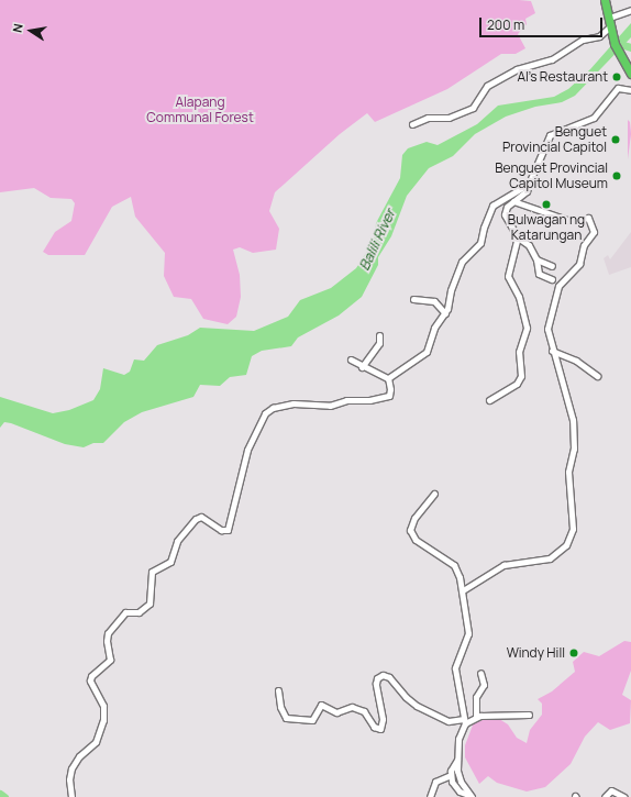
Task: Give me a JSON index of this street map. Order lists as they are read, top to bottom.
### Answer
{
  "water": ["Balili River"],
  "parks": ["Alapang Communal Forest"],
  "places": [
    "Al's Restaurant",
    "Benguet Provincial Capitol",
    "Benguet Provincial Capitol Museum",
    "Bulwagan ng Katarungan",
    "Windy Hill"
  ],
  "scale_bar": "200 m",
  "north": "left"
}
